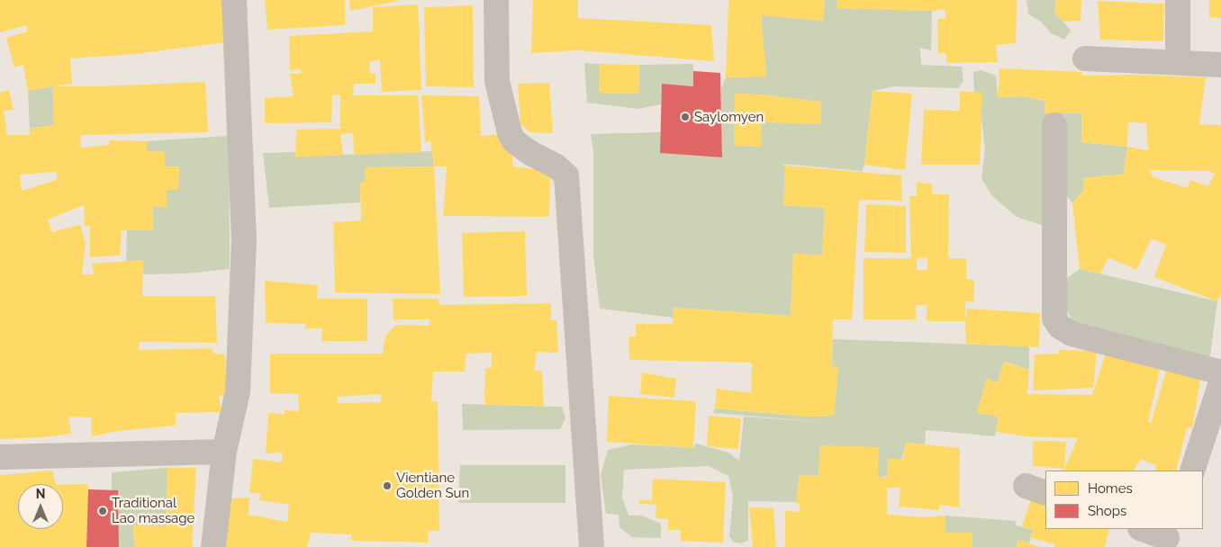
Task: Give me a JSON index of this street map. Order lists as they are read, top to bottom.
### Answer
{
  "places": ["Saylomyen", "Vientiane Golden Sun", "Traditional Lao massage"],
  "legend": ["Homes", "Shops"],
  "north": "top"
}
